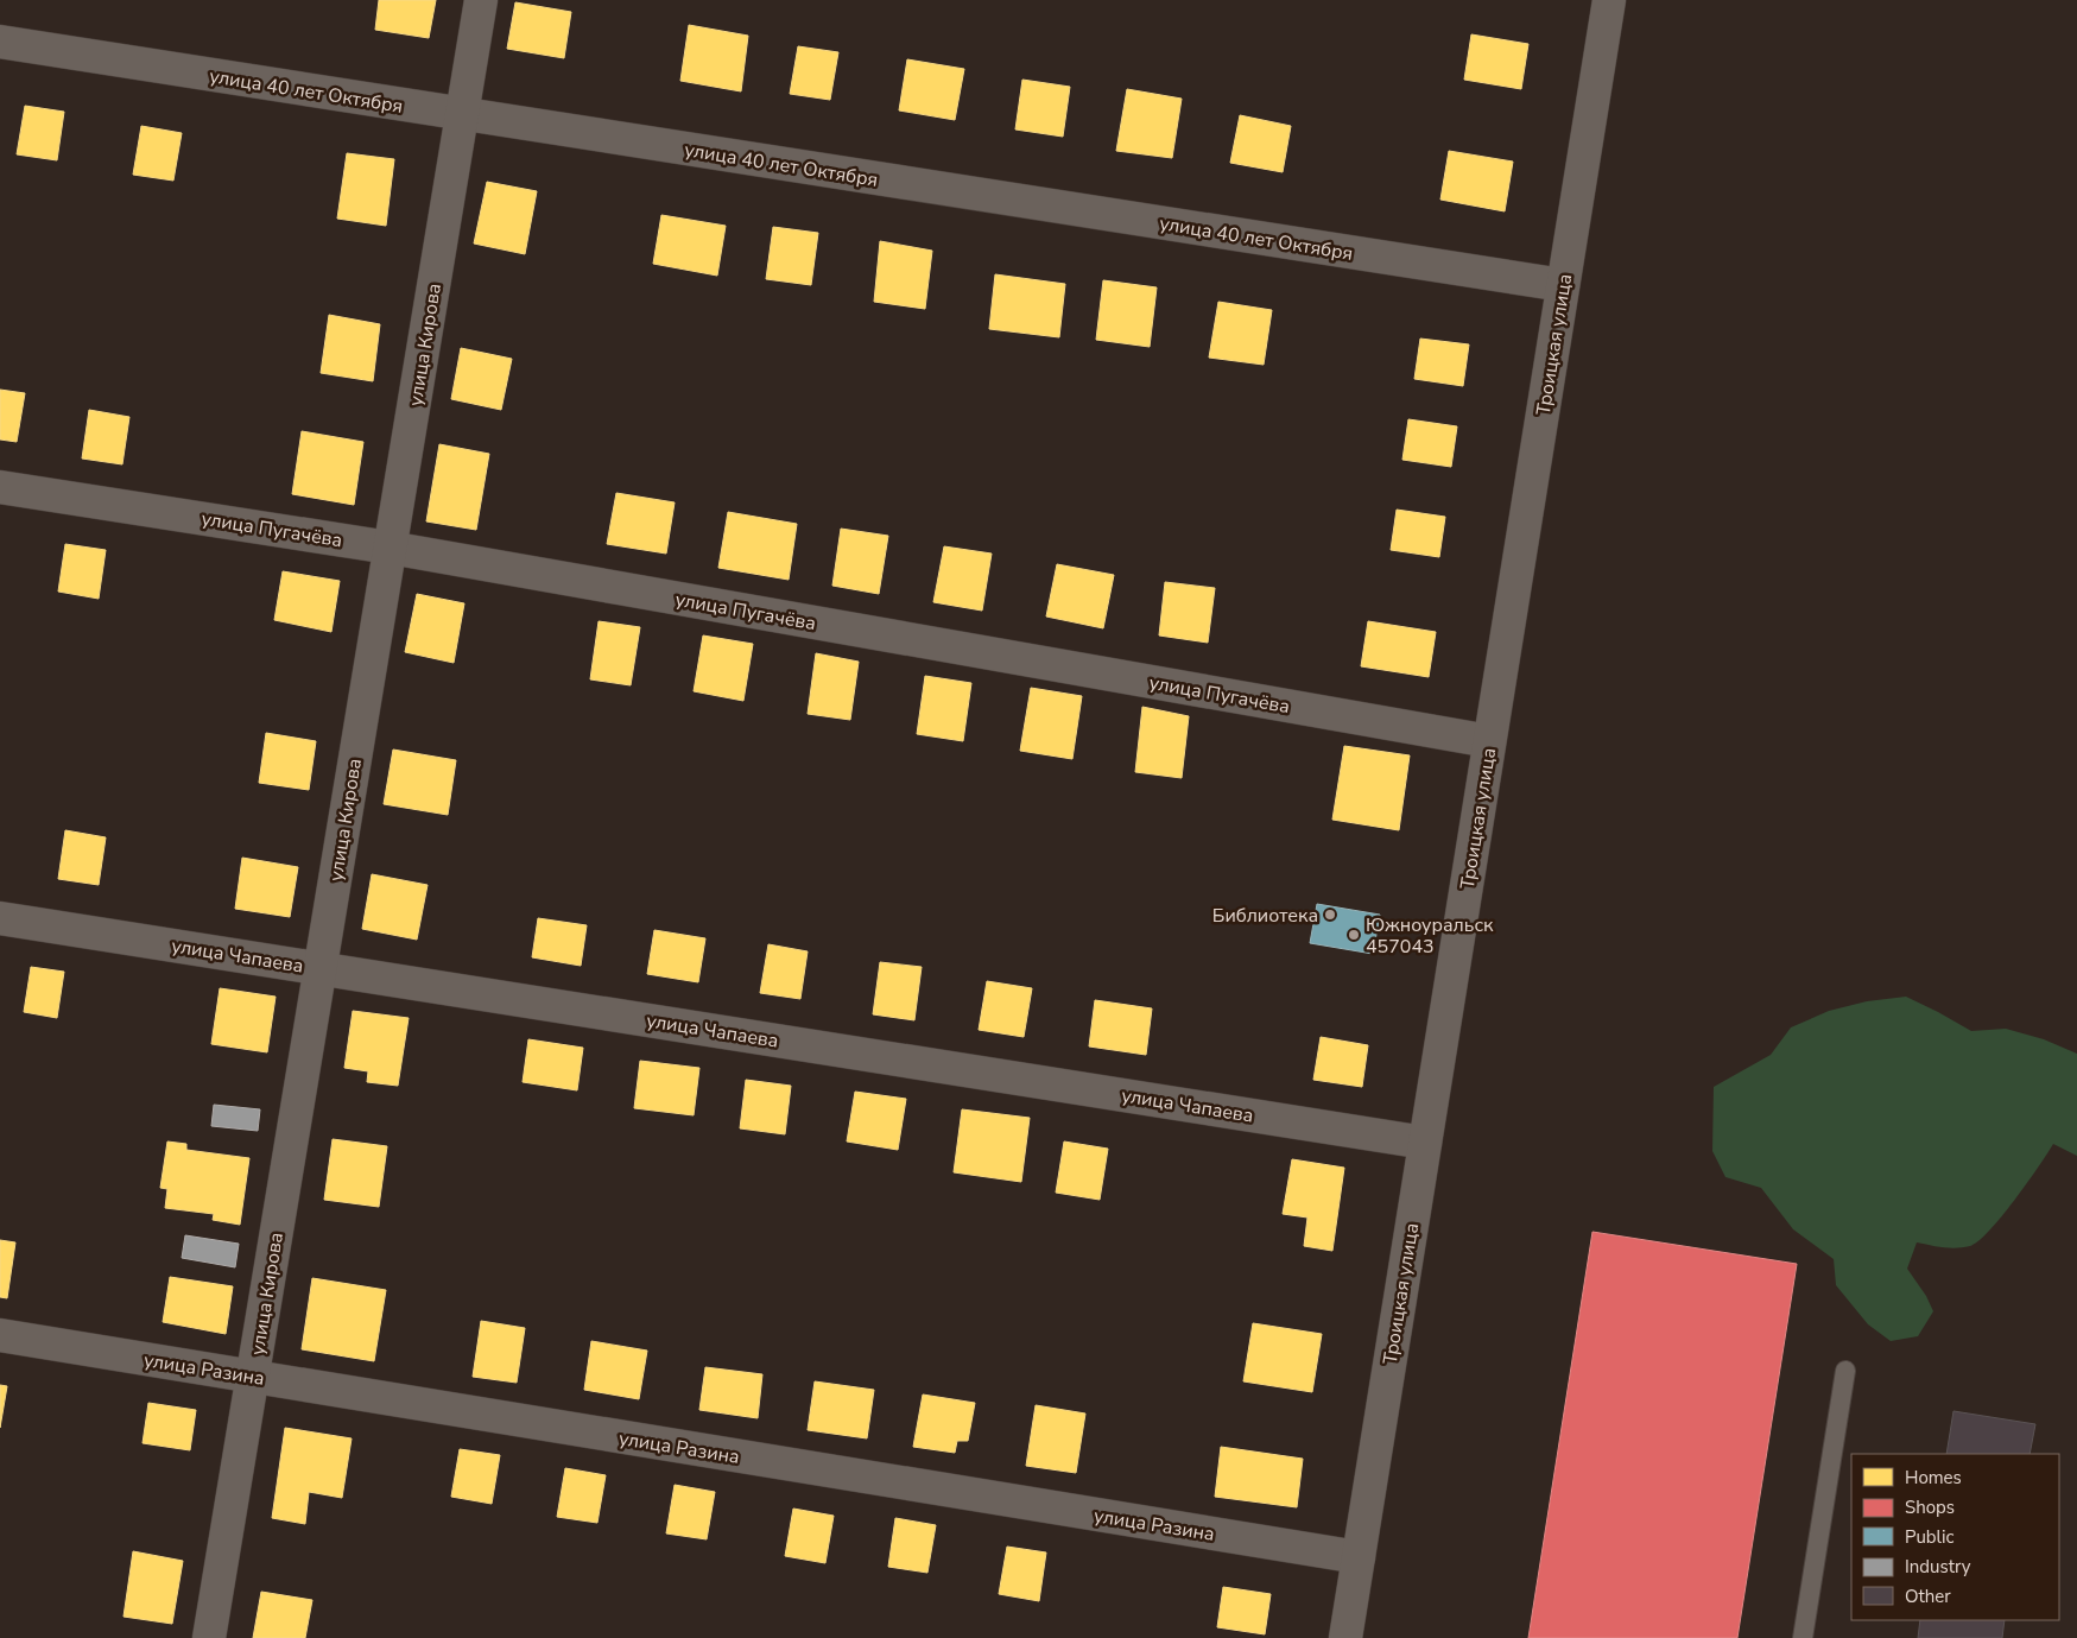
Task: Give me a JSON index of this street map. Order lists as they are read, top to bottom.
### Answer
{
  "streets": {
    "street": [
      "улица 40 лет Октября",
      "улица Кирова",
      "Троицкая улица",
      "улица Пугачёва",
      "улица Чапаева",
      "улица Разина"
    ]
  },
  "crossings": [
    ["улица 40 лет Октября", "улица Кирова"],
    ["улица 40 лет Октября", "Троицкая улица"],
    ["улица Кирова", "улица Пугачёва"],
    ["улица Кирова", "улица Чапаева"],
    ["улица Кирова", "улица Разина"],
    ["Троицкая улица", "улица Пугачёва"],
    ["Троицкая улица", "улица Чапаева"],
    ["Троицкая улица", "улица Разина"]
  ],
  "places": ["Библиотека", "Южноуральск 457043"],
  "legend": [
    "Homes",
    "Shops",
    "Public",
    "Industry",
    "Other"
  ]
}
